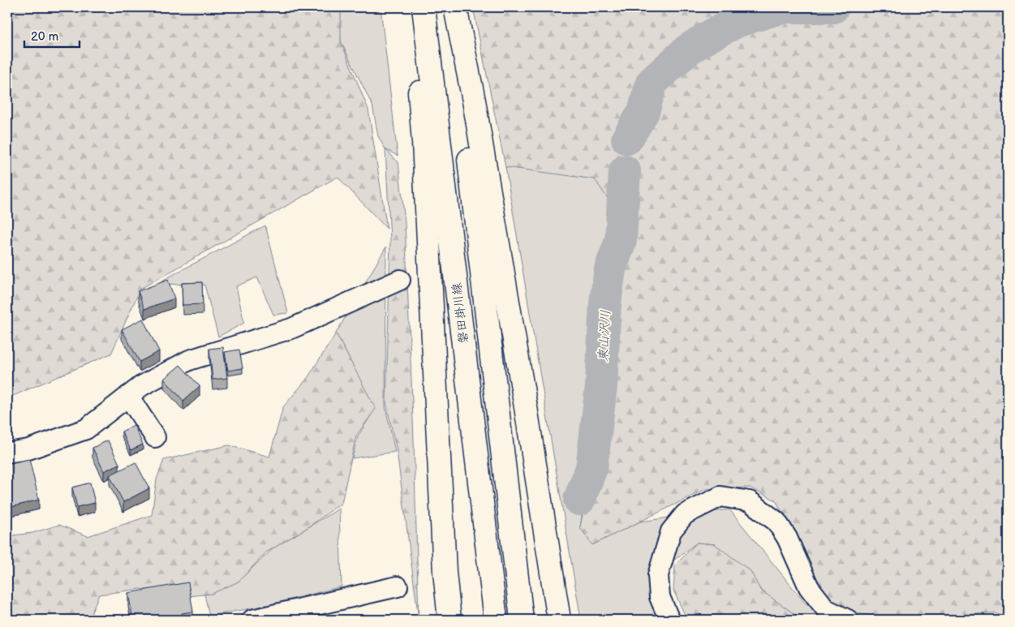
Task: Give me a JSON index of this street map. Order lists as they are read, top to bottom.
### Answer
{
  "streets": {
    "main road": ["磐田掛川線"]
  },
  "water": ["東山沢川"],
  "scale_bar": "20 m"
}
